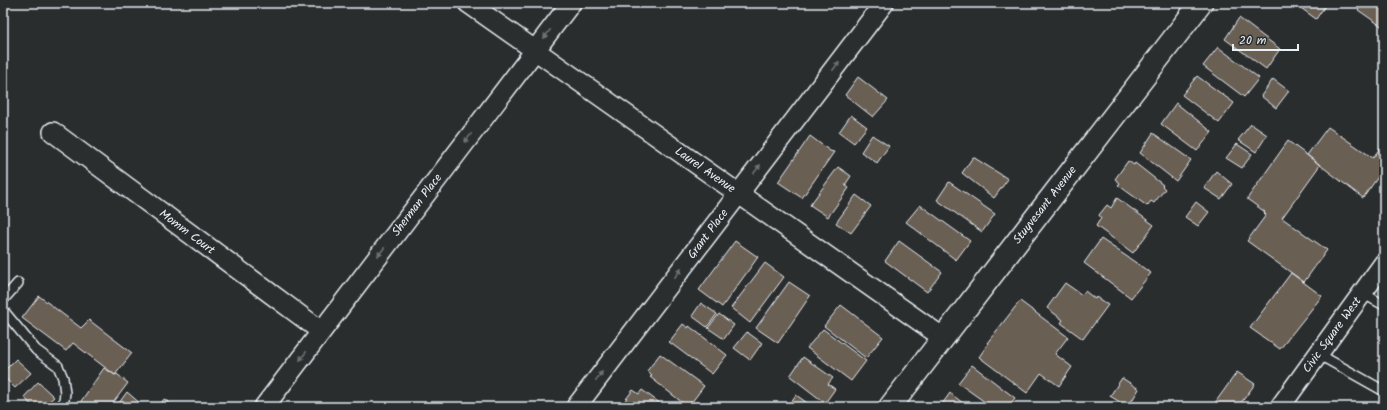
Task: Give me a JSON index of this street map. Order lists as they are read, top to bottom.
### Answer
{
  "streets": {
    "main road": ["Stuyvesant Avenue"],
    "street": [
      "Laurel Avenue",
      "Sherman Place",
      "Momm Court",
      "Grant Place",
      "Civic Square West"
    ]
  },
  "crossings": [
    ["Laurel Avenue", "Sherman Place"],
    ["Laurel Avenue", "Stuyvesant Avenue"],
    ["Laurel Avenue", "Grant Place"],
    ["Sherman Place", "Momm Court"]
  ],
  "one_way": ["Sherman Place", "Grant Place"],
  "scale_bar": "20 m"
}
